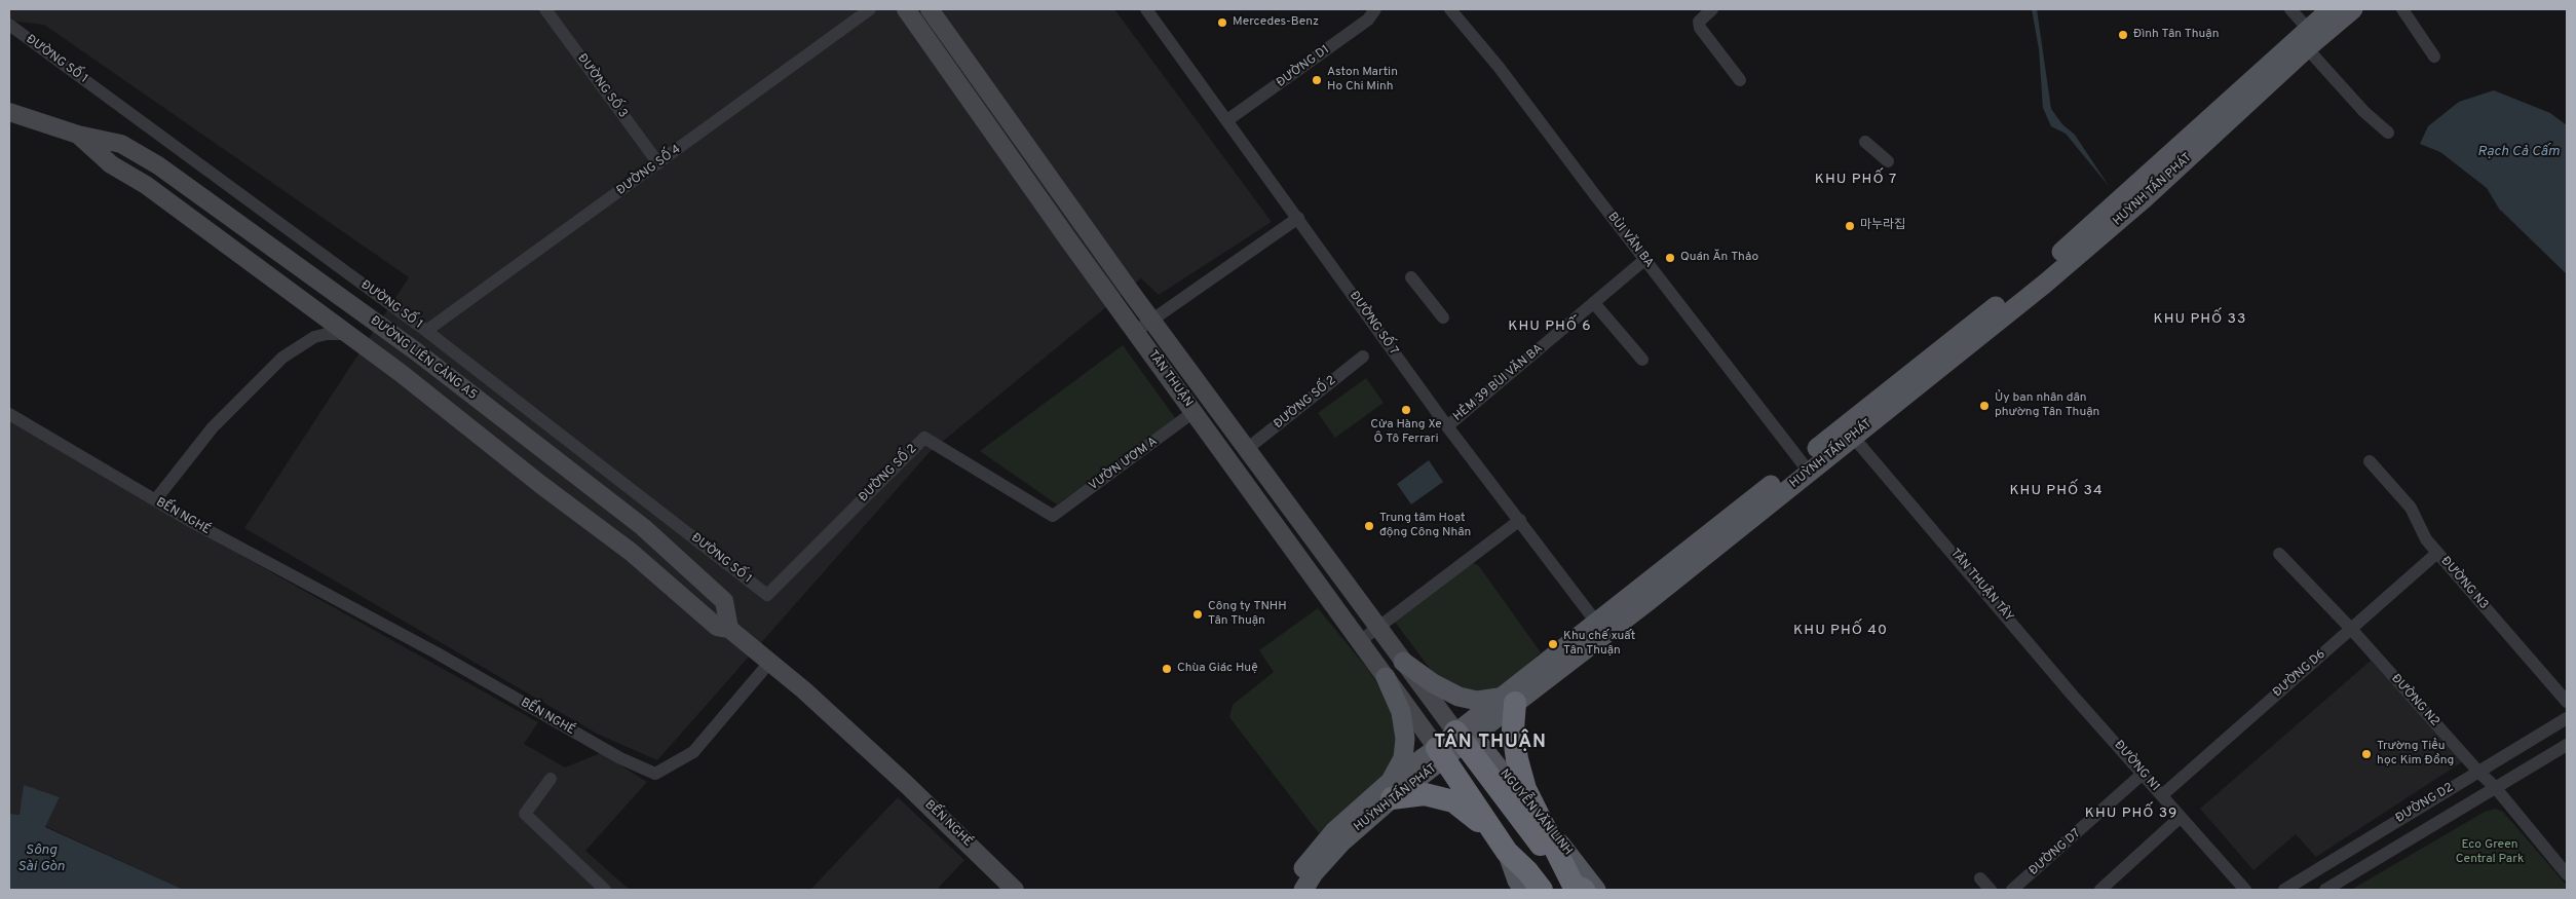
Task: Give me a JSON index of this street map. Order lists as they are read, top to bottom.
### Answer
{
  "streets": {
    "highway": ["NGUYỄN VĂN LINH"],
    "main road": ["HUỲNH TẤN PHÁT"],
    "street": [
      "ĐƯỜNG SỐ 1",
      "ĐƯỜNG D1",
      "ĐƯỜNG SỐ 3",
      "ĐƯỜNG SỐ 4",
      "BÙI VĂN BA",
      "ĐƯỜNG SỐ 7",
      "ĐƯỜNG LIÊN CẢNG A5",
      "TÂN THUẬN",
      "HẺM 39 BÙI VĂN BA",
      "ĐƯỜNG SỐ 2",
      "VƯỜN ƯƠM A",
      "BẾN NGHÉ",
      "ĐƯỜNG N3",
      "TÂN THUẬN TÂY",
      "ĐƯỜNG D6",
      "ĐƯỜNG N2",
      "ĐƯỜNG N1",
      "ĐƯỜNG D2",
      "ĐƯỜNG D7"
    ]
  },
  "crossings": [
    ["ĐƯỜNG SỐ 1", "ĐƯỜNG SỐ 4"],
    ["ĐƯỜNG SỐ 1", "ĐƯỜNG SỐ 2"],
    ["ĐƯỜNG D1", "ĐƯỜNG SỐ 7"],
    ["ĐƯỜNG SỐ 3", "ĐƯỜNG SỐ 4"],
    ["HUỲNH TẤN PHÁT", "BÙI VĂN BA"],
    ["HUỲNH TẤN PHÁT", "ĐƯỜNG SỐ 7"],
    ["HUỲNH TẤN PHÁT", "TÂN THUẬN"],
    ["HUỲNH TẤN PHÁT", "TÂN THUẬN TÂY"],
    ["HUỲNH TẤN PHÁT", "NGUYỄN VĂN LINH"],
    ["BÙI VĂN BA", "HẺM 39 BÙI VĂN BA"],
    ["ĐƯỜNG SỐ 7", "HẺM 39 BÙI VĂN BA"],
    ["ĐƯỜNG LIÊN CẢNG A5", "BẾN NGHÉ"],
    ["TÂN THUẬN", "ĐƯỜNG SỐ 2"],
    ["TÂN THUẬN", "VƯỜN ƯƠM A"],
    ["TÂN THUẬN", "NGUYỄN VĂN LINH"],
    ["ĐƯỜNG SỐ 2", "VƯỜN ƯƠM A"],
    ["ĐƯỜNG N3", "ĐƯỜNG D6"],
    ["TÂN THUẬN TÂY", "ĐƯỜNG N1"],
    ["ĐƯỜNG D6", "ĐƯỜNG N2"],
    ["ĐƯỜNG D6", "ĐƯỜNG N1"],
    ["ĐƯỜNG N2", "ĐƯỜNG D2"],
    ["ĐƯỜNG N1", "ĐƯỜNG D7"]
  ],
  "districts": [
    "KHU PHỐ 7",
    "KHU PHỐ 33",
    "KHU PHỐ 6",
    "KHU PHỐ 34",
    "KHU PHỐ 40",
    "TÂN THUẬN",
    "KHU PHỐ 39"
  ],
  "water": ["Rạch Cả Cấm", "Sông Sài Gòn"],
  "parks": ["Eco Green Central Park"],
  "places": [
    "Mercedes-Benz",
    "Đình Tân Thuận",
    "Aston Martin Ho Chi Minh",
    "마누라집",
    "Quán Ăn Thảo",
    "Ủy ban nhân dân phường Tân Thuận",
    "Cửa Hàng Xe Ô Tô Ferrari",
    "Trung tâm Hoạt động Công Nhân",
    "Công ty TNHH Tân Thuận",
    "Khu chế xuất Tân Thuận",
    "Chùa Giác Huệ",
    "Trường Tiểu học Kim Đồng"
  ]
}
